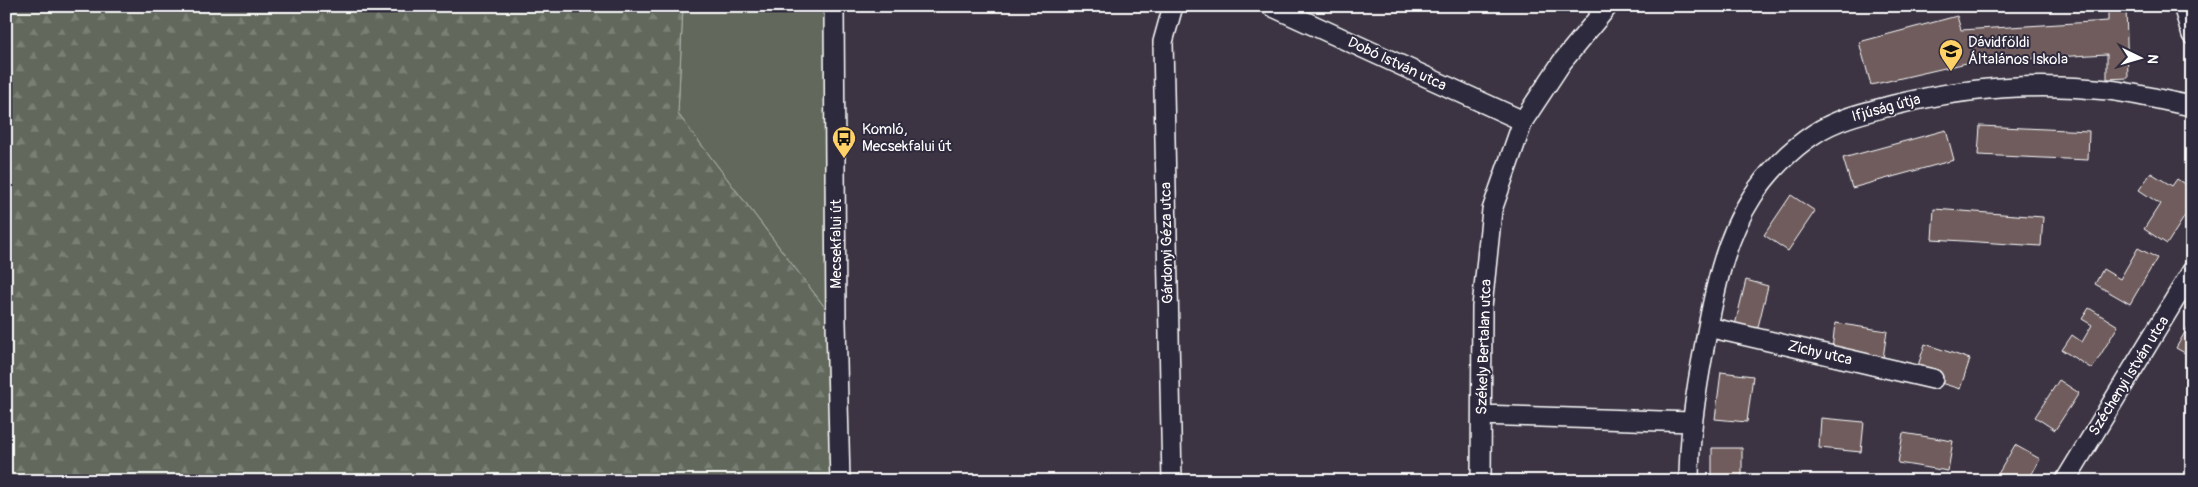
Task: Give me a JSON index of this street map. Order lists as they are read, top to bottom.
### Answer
{
  "streets": {
    "street": [
      "Dobó István utca",
      "Ifjúság útja",
      "Gárdonyi Géza utca",
      "Mecsekfalui út",
      "Székely Bertalan utca",
      "Zichy utca",
      "Széchenyi István utca"
    ]
  },
  "crossings": [
    ["Dobó István utca", "Székely Bertalan utca"],
    ["Ifjúság útja", "Zichy utca"]
  ],
  "places": {
    "school or university": ["Dávidföldi Általános Iskola"],
    "bus stop": ["Komló, Mecsekfalui út"]
  },
  "north": "right"
}
